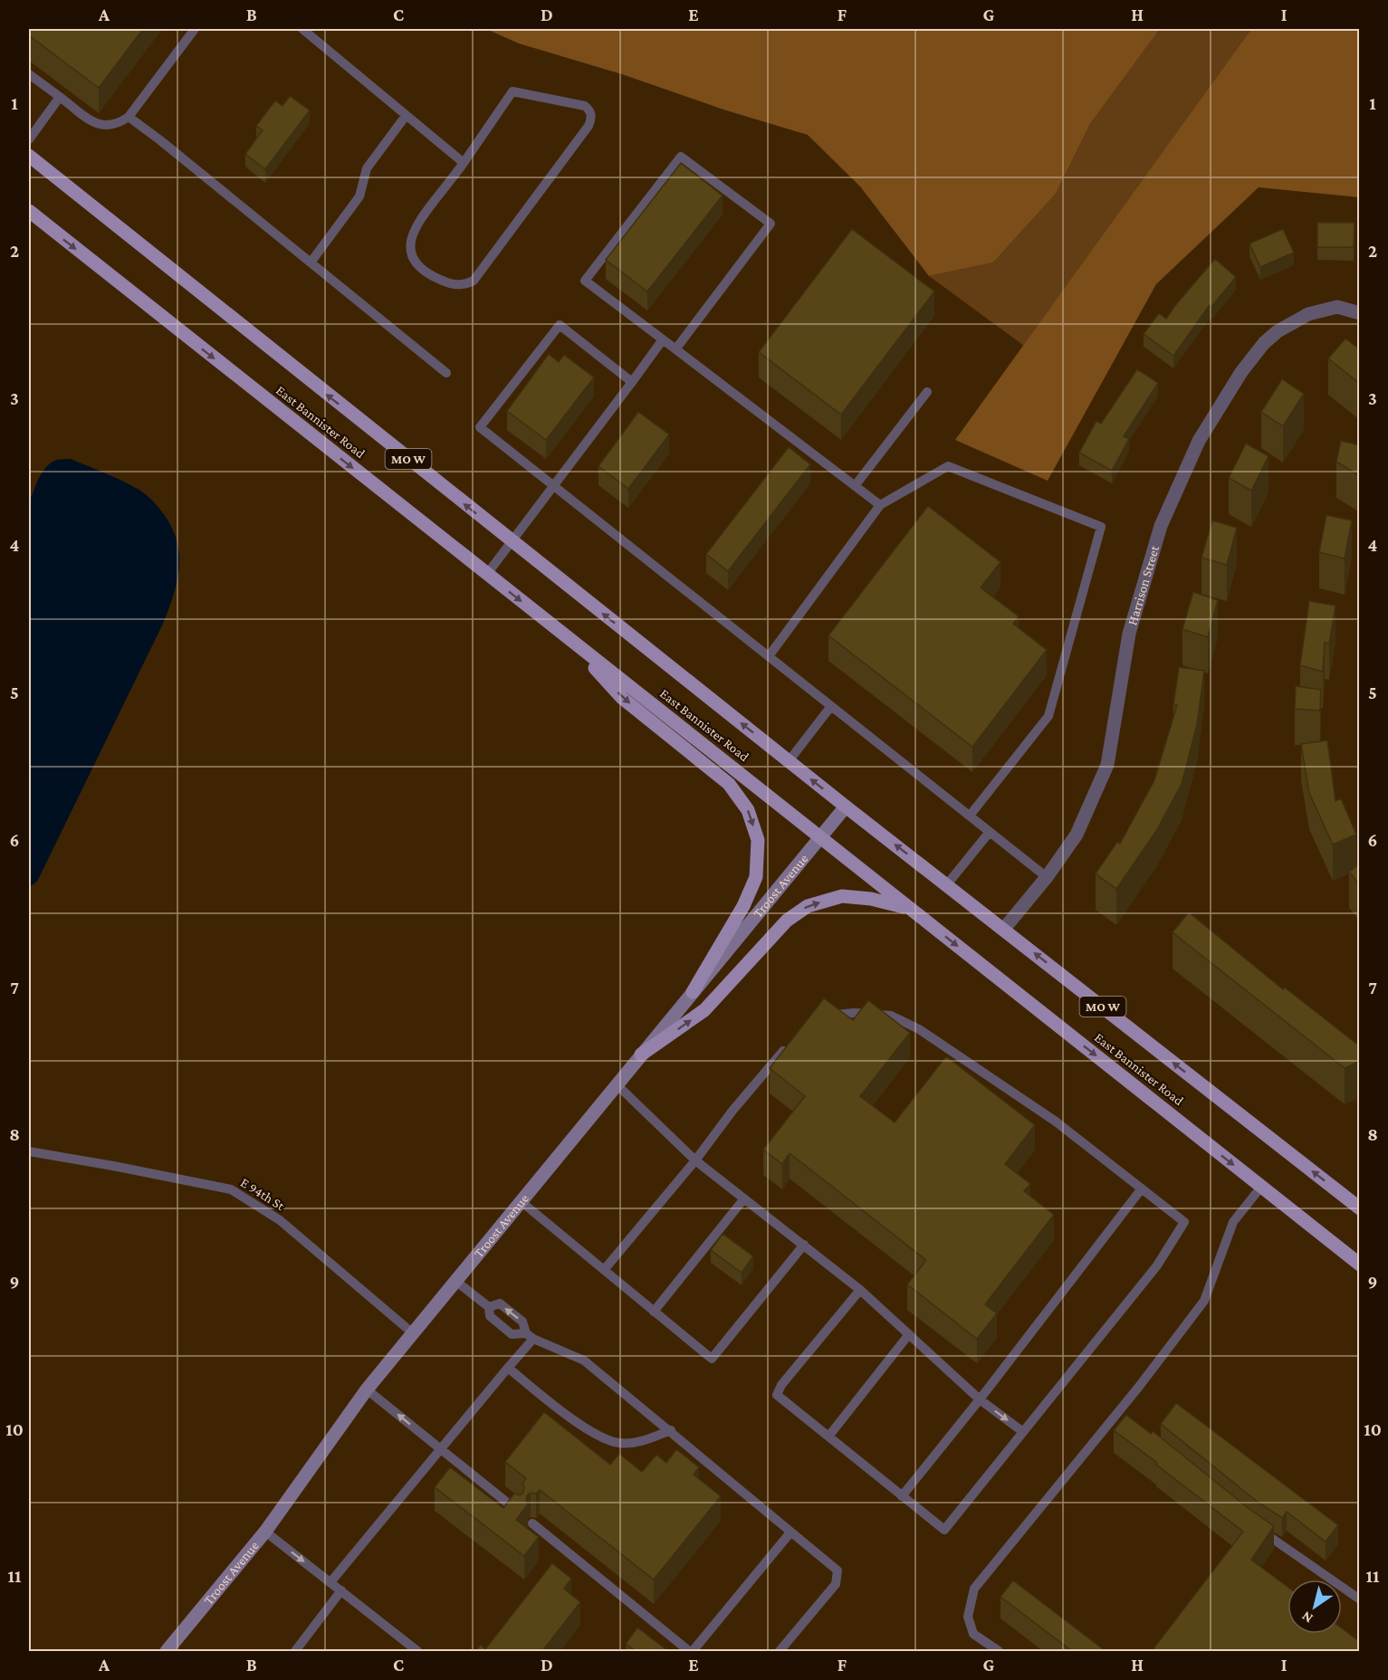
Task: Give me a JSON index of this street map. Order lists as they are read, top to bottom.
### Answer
{
  "streets": {
    "main road": ["East Bannister Road", "MO W", "Troost Avenue"],
    "street": ["Harrison Street"],
    "lane": ["E 94th St"]
  },
  "crossings": [
    ["East Bannister Road", "Harrison Street"],
    ["East Bannister Road", "Troost Avenue"],
    ["Troost Avenue", "E 94th St"]
  ],
  "north": "bottom left",
  "grid": {
    "columns": [
      "A",
      "B",
      "C",
      "D",
      "E",
      "F",
      "G",
      "H",
      "I"
    ],
    "rows": [
      "1",
      "2",
      "3",
      "4",
      "5",
      "6",
      "7",
      "8",
      "9",
      "10",
      "11"
    ]
  }
}
